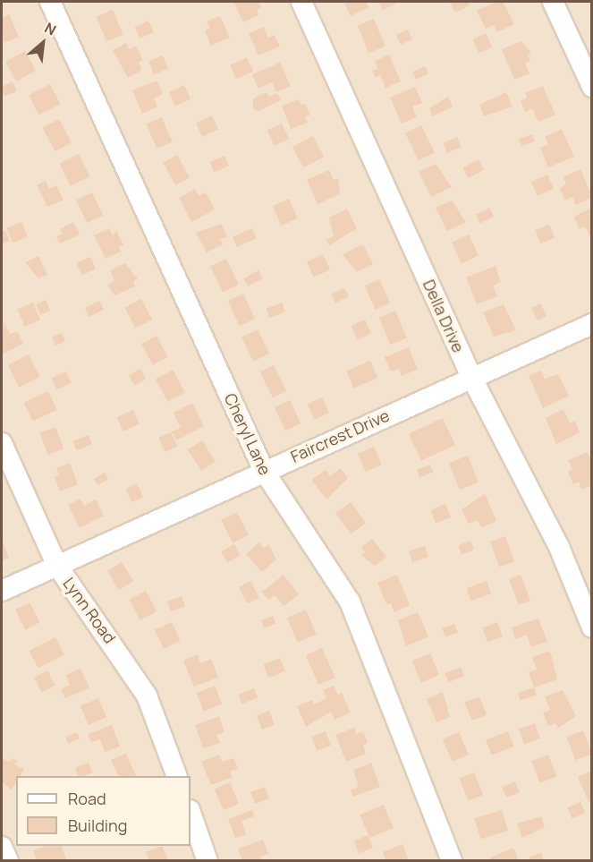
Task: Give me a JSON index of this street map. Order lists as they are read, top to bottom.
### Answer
{
  "streets": {
    "street": [
      "Della Drive",
      "Cheryl Lane",
      "Faircrest Drive",
      "Lynn Road"
    ]
  },
  "crossings": [
    ["Della Drive", "Faircrest Drive"],
    ["Cheryl Lane", "Faircrest Drive"],
    ["Faircrest Drive", "Lynn Road"]
  ],
  "legend": ["Road", "Building"],
  "north": "top right"
}
